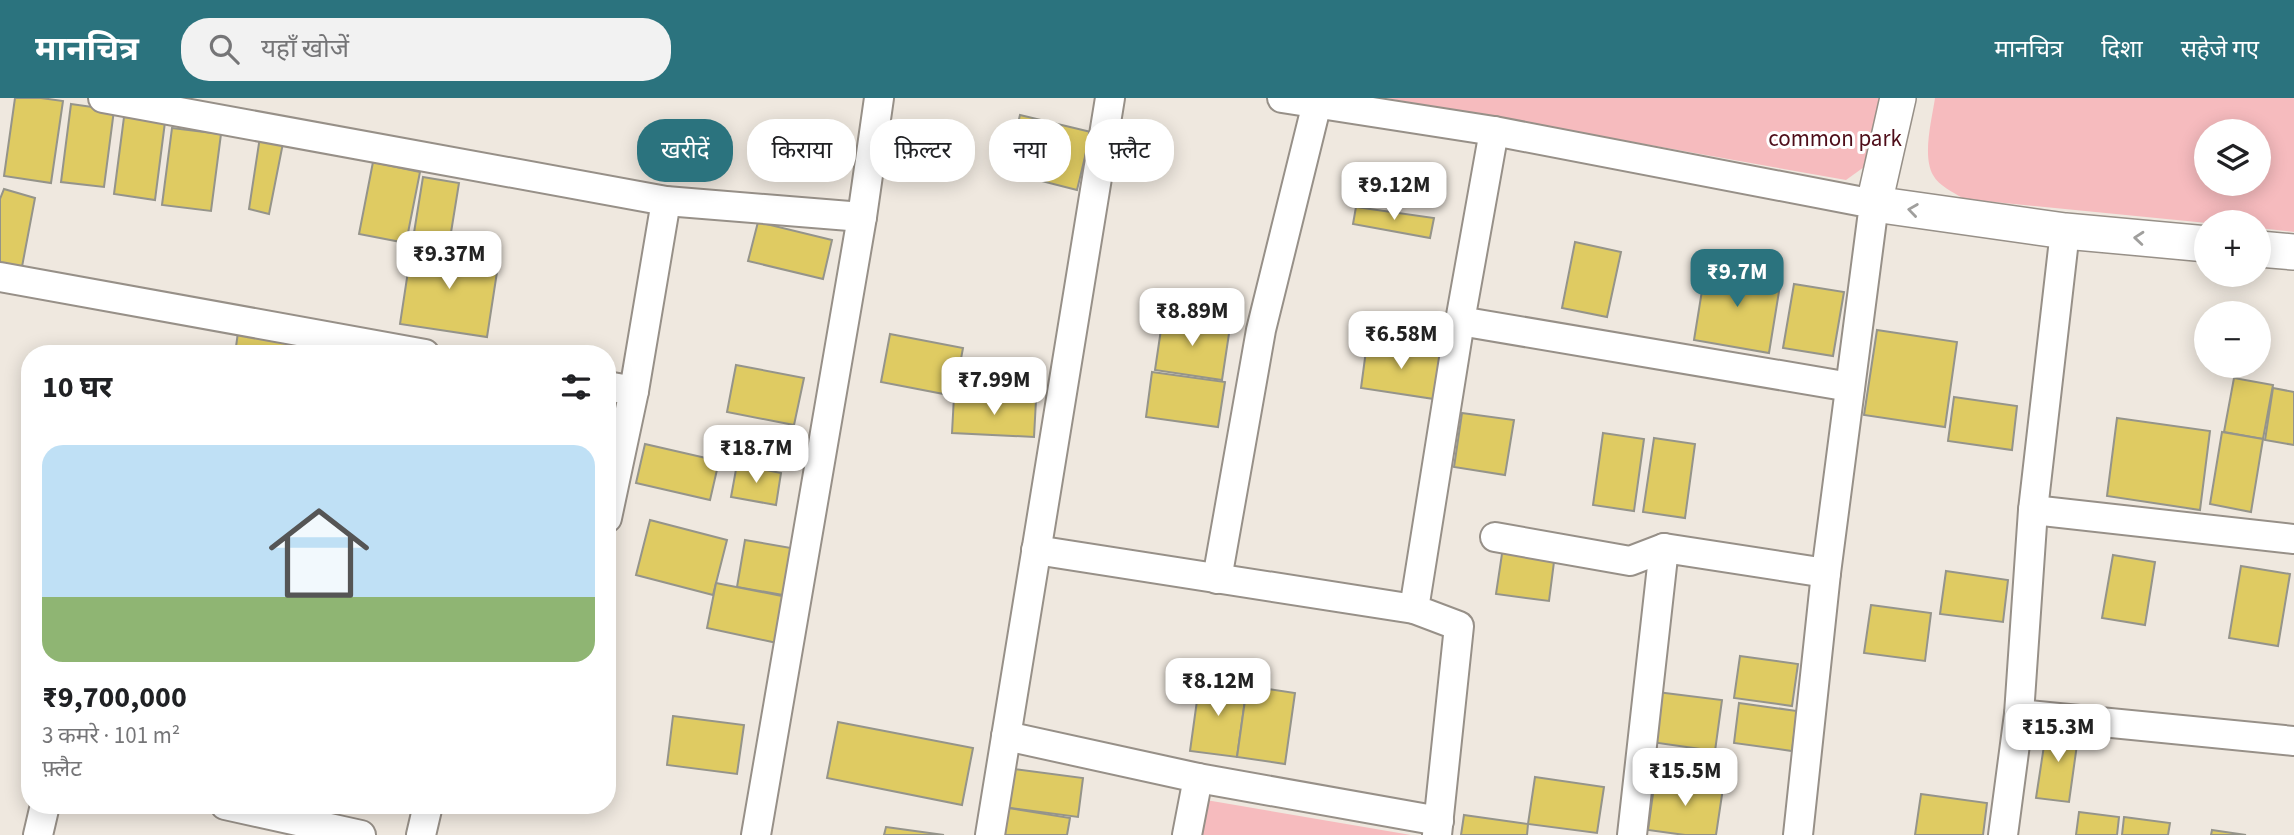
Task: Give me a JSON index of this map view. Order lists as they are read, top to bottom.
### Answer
{
  "parks": ["common park"],
  "page": {
    "header": "मानचित्र",
    "search": "यहाँ खोजें",
    "nav": ["मानचित्र", "दिशा", "सहेजे गए"],
    "map_buttons": ["+", "−"],
    "chip": [
      "खरीदें",
      "किराया",
      "फ़िल्टर",
      "नया",
      "फ़्लैट"
    ],
    "price": [
      "₹9.12M",
      "₹9.37M",
      "₹9.7M",
      "₹8.89M",
      "₹6.58M",
      "₹7.99M",
      "₹18.7M",
      "₹8.12M",
      "₹15.3M",
      "₹15.5M"
    ],
    "heading": "10 घर",
    "list": [
      {
        "name": "₹9,700,000",
        "note": "3 कमरे · 101 m² · फ़्लैट"
      }
    ]
  }
}
